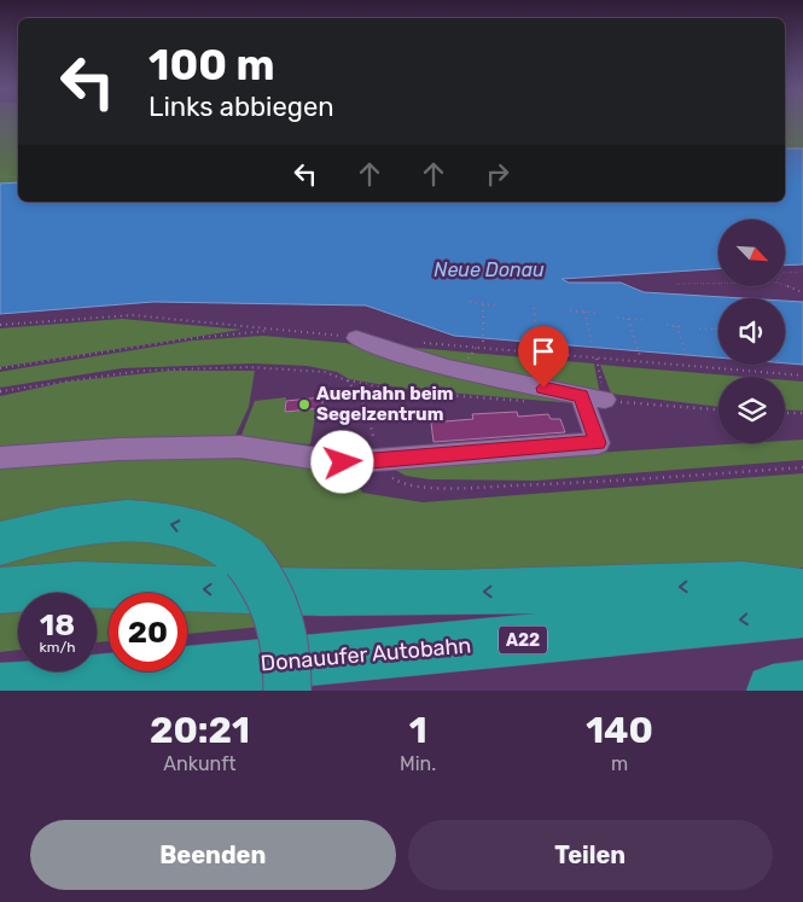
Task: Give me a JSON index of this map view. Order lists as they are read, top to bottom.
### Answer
{
  "streets": {
    "highway": ["A22", "Donauufer Autobahn"]
  },
  "water": ["Neue Donau"],
  "places": ["Auerhahn beim Segelzentrum"],
  "north": "bottom right",
  "page": {
    "turn": ["100 m", "Links abbiegen"],
    "speed": "18 km/h",
    "limit": "20",
    "eta": [
      "20:21",
      "Ankunft",
      "1",
      "Min.",
      "140",
      "m"
    ],
    "buttons": ["Beenden", "Teilen"]
  }
}
